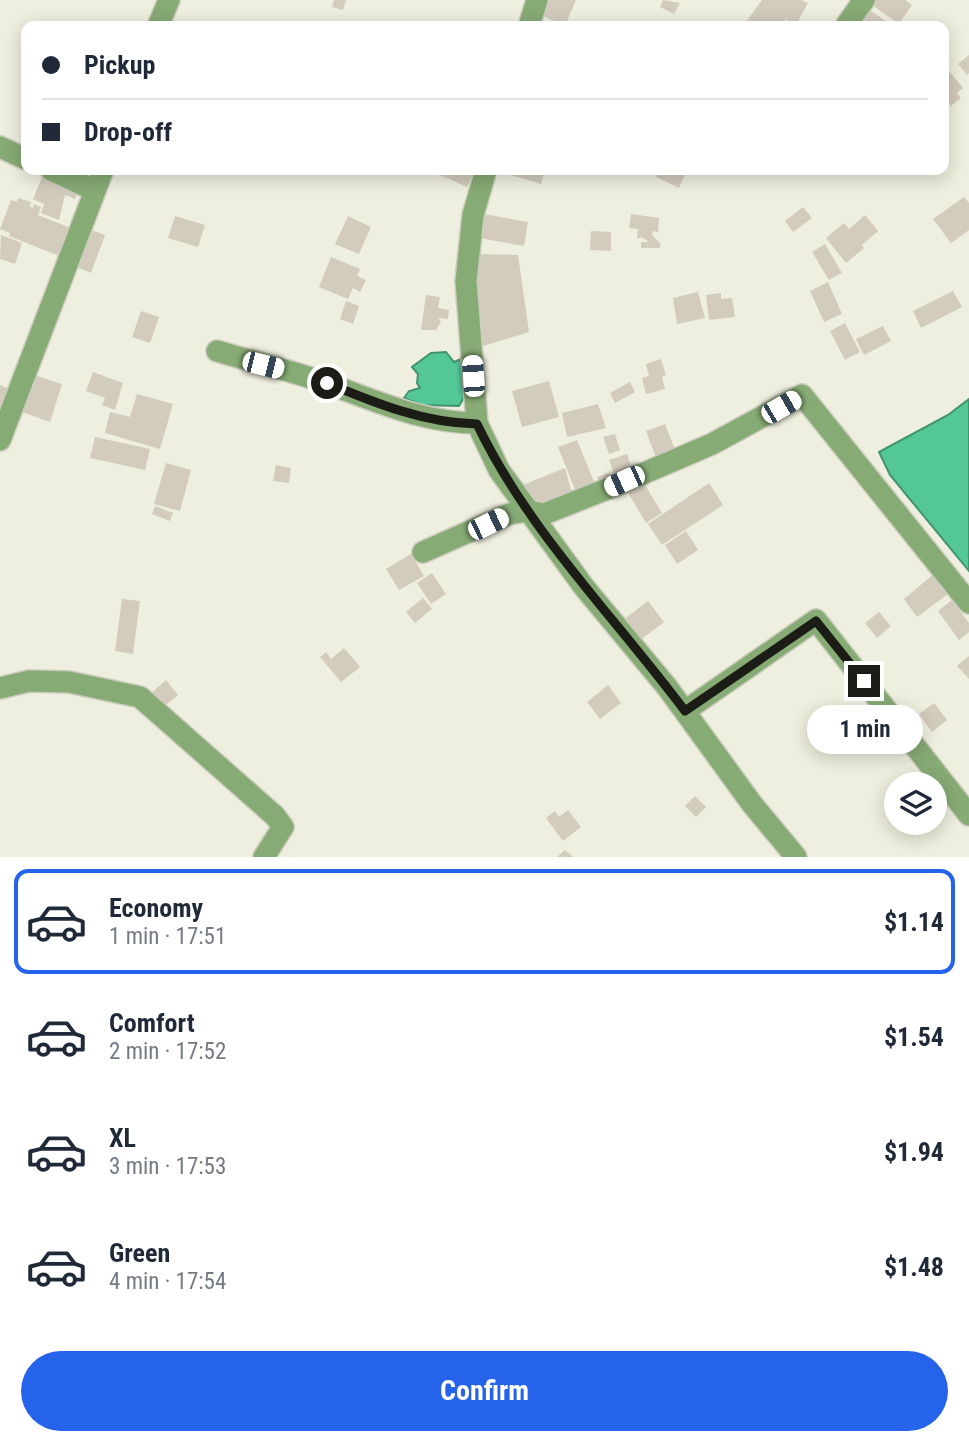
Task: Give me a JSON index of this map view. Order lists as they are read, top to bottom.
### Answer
{
  "page": {
    "banner": ["Pickup", "Drop-off"],
    "bubble": "1 min",
    "list": [
      {
        "name": "Economy",
        "note": "1 min · 17:51",
        "value": "$1.14"
      },
      {
        "name": "Comfort",
        "note": "2 min · 17:52",
        "value": "$1.54"
      },
      {
        "name": "XL",
        "note": "3 min · 17:53",
        "value": "$1.94"
      },
      {
        "name": "Green",
        "note": "4 min · 17:54",
        "value": "$1.48"
      }
    ],
    "buttons": "Confirm"
  }
}
